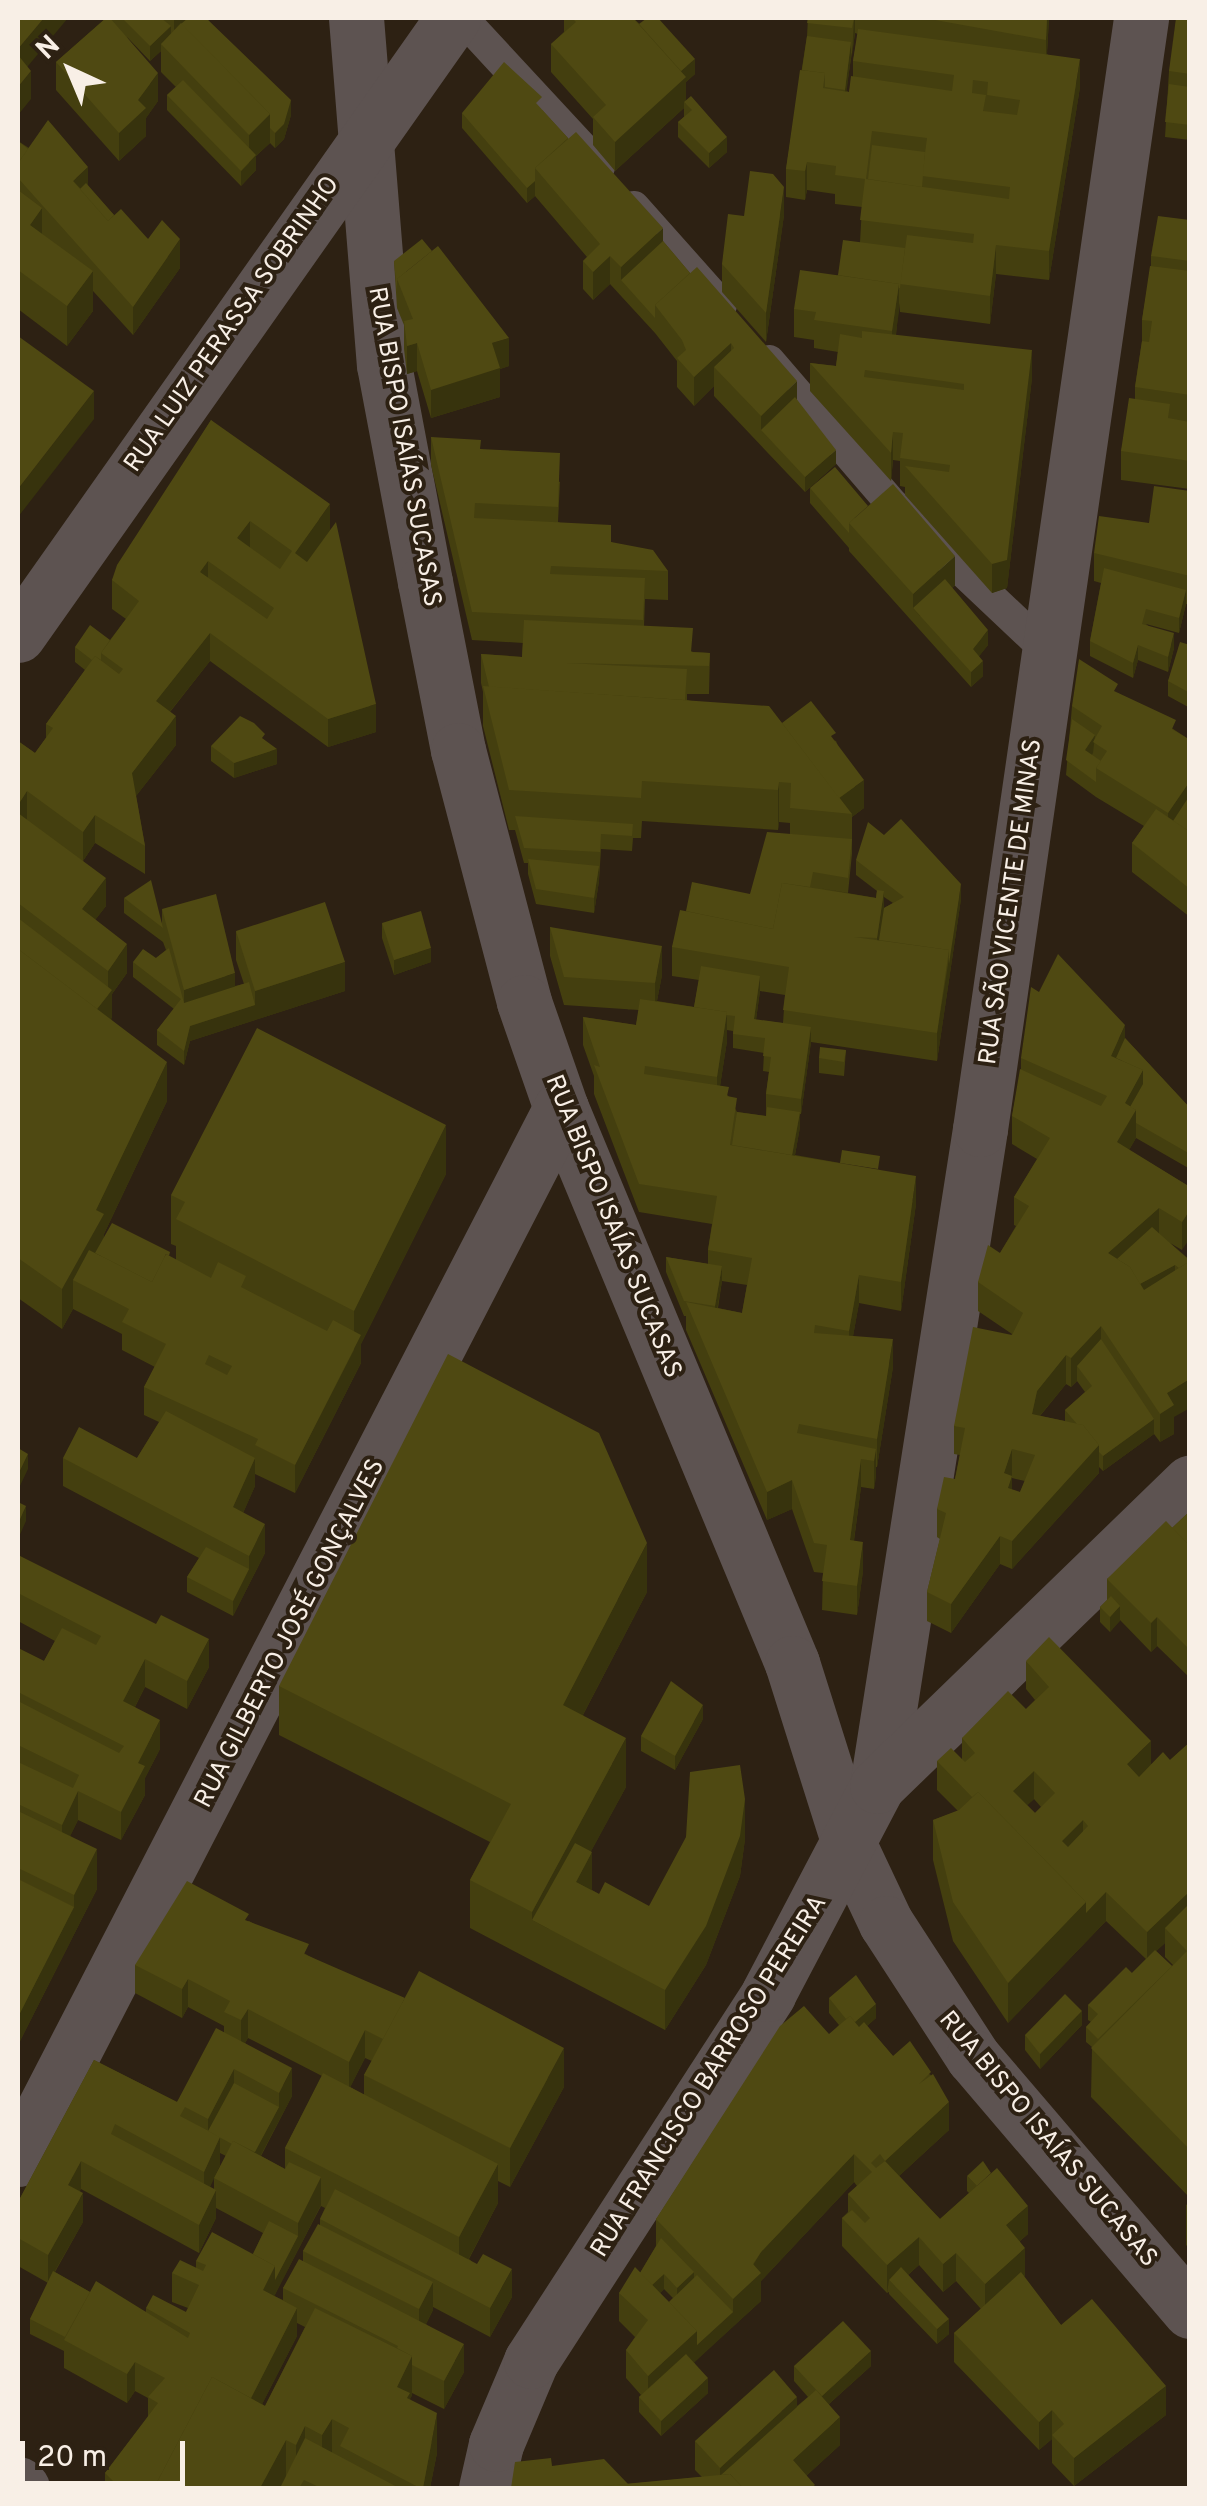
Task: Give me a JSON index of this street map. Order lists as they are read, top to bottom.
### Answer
{
  "streets": {
    "street": [
      "RUA LUIZ PERASSA SOBRINHO",
      "RUA BISPO ISAÍAS SUCASAS",
      "RUA SÃO VICENTE DE MINAS",
      "RUA GILBERTO JOSÉ GONÇALVES",
      "RUA FRANCISCO BARROSO PEREIRA"
    ]
  },
  "crossings": [
    ["RUA LUIZ PERASSA SOBRINHO", "RUA BISPO ISAÍAS SUCASAS"],
    ["RUA BISPO ISAÍAS SUCASAS", "RUA GILBERTO JOSÉ GONÇALVES"],
    ["RUA BISPO ISAÍAS SUCASAS", "RUA FRANCISCO BARROSO PEREIRA"],
    ["RUA SÃO VICENTE DE MINAS", "RUA FRANCISCO BARROSO PEREIRA"]
  ],
  "scale_bar": "20 m",
  "north": "top left"
}
